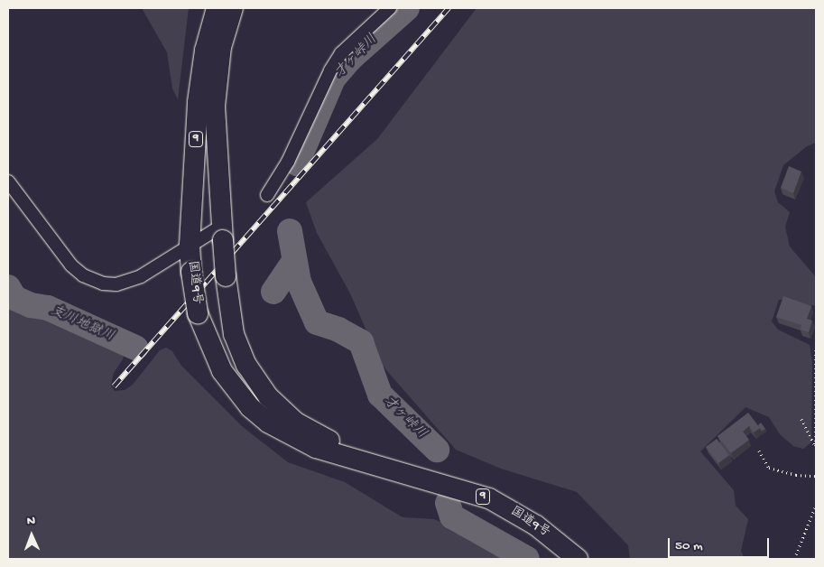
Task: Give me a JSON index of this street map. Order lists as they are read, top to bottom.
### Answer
{
  "streets": {
    "highway": ["9", "国道9号"]
  },
  "water": ["才ヶ峠川", "支川地獄川"],
  "scale_bar": "50 m",
  "north": "top"
}
